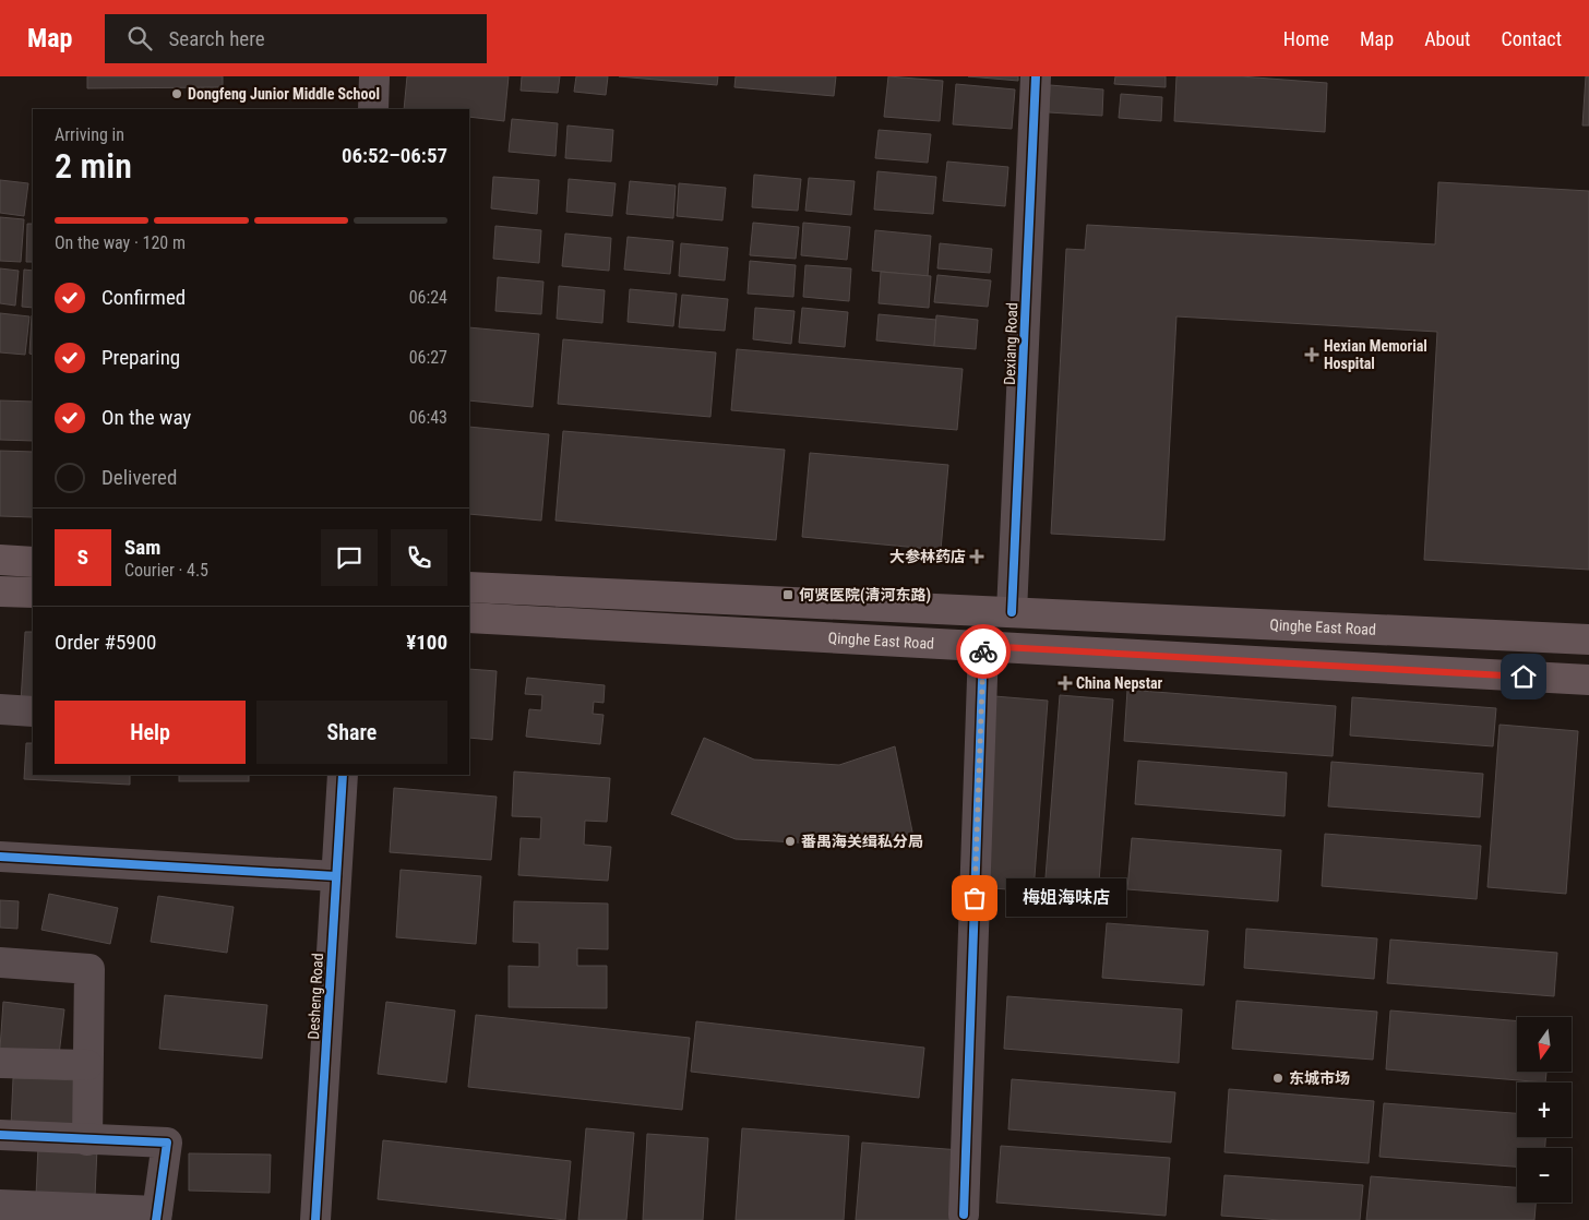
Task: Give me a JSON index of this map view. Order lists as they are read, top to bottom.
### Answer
{
  "streets": {
    "main road": ["Qinghe East Road"],
    "street": ["Dexiang Road", "Desheng Road"]
  },
  "crossings": [
    ["Dexiang Road", "Qinghe East Road"]
  ],
  "places": {
    "other": [
      "Dongfeng Junior Middle School",
      "番禺海关缉私分局",
      "梅姐海味店",
      "东城市场"
    ],
    "health": ["Hexian Memorial Hospital", "大参林药店", "China Nepstar"],
    "transit": ["何贤医院(清河东路)"]
  },
  "north": "bottom",
  "page": {
    "header": "Map",
    "search": "Search here",
    "nav": [
      "Home",
      "Map",
      "About",
      "Contact"
    ],
    "heading": ["2 min", "Arriving in", "06:52–06:57"],
    "panel": [
      "Sam",
      "Courier · 4.5",
      "Order #5900",
      "¥100"
    ],
    "bar": "On the way · 120 m",
    "list": [
      ["Confirmed", "06:24"],
      ["Preparing", "06:27"],
      ["On the way", "06:43"],
      "Delivered"
    ],
    "round": "S",
    "buttons": ["Help", "Share"],
    "bubble": "梅姐海味店",
    "map_buttons": ["+", "−"]
  }
}
